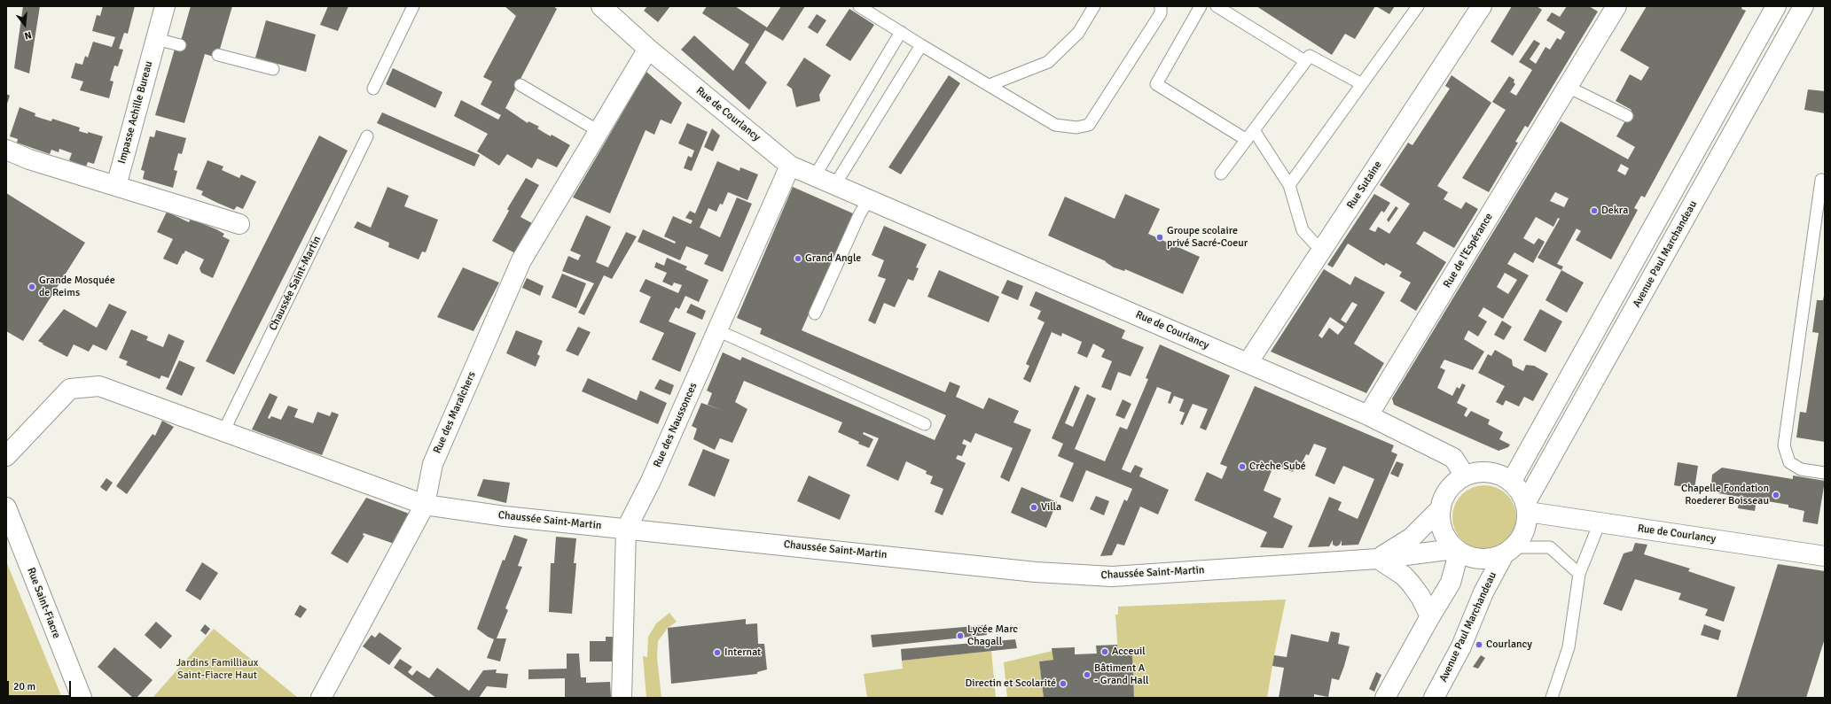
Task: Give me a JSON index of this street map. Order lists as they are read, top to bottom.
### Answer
{
  "streets": {
    "street": [
      "Impasse Achille Bureau",
      "Rue de Courlancy",
      "Rue Sutaine",
      "Rue de l'Espérance",
      "Avenue Paul Marchandeau",
      "Chaussée Saint-Martin",
      "Rue des Maraîchers",
      "Rue des Naussonces",
      "Rue Saint-Fiacre"
    ]
  },
  "crossings": [
    ["Rue de Courlancy", "Rue Sutaine"],
    ["Rue de Courlancy", "Rue de l'Espérance"],
    ["Rue de Courlancy", "Avenue Paul Marchandeau"],
    ["Rue de Courlancy", "Chaussée Saint-Martin"],
    ["Rue de Courlancy", "Rue des Maraîchers"],
    ["Rue de Courlancy", "Rue des Naussonces"],
    ["Avenue Paul Marchandeau", "Chaussée Saint-Martin"],
    ["Chaussée Saint-Martin", "Rue des Maraîchers"],
    ["Chaussée Saint-Martin", "Rue des Naussonces"]
  ],
  "parks": ["Jardins Familliaux Saint-Fiacre Haut"],
  "places": [
    "Dekra",
    "Groupe scolaire privé Sacré-Coeur",
    "Grand Angle",
    "Grande Mosquée de Reims",
    "Crèche Subé",
    "Chapelle Fondation Roederer Boisseau",
    "Villa",
    "Lycée Marc Chagall",
    "Courlancy",
    "Acceuil",
    "Internat",
    "Bâtiment A - Grand Hall",
    "Directin et Scolarité"
  ],
  "scale_bar": "20 m",
  "north": "bottom"
}
